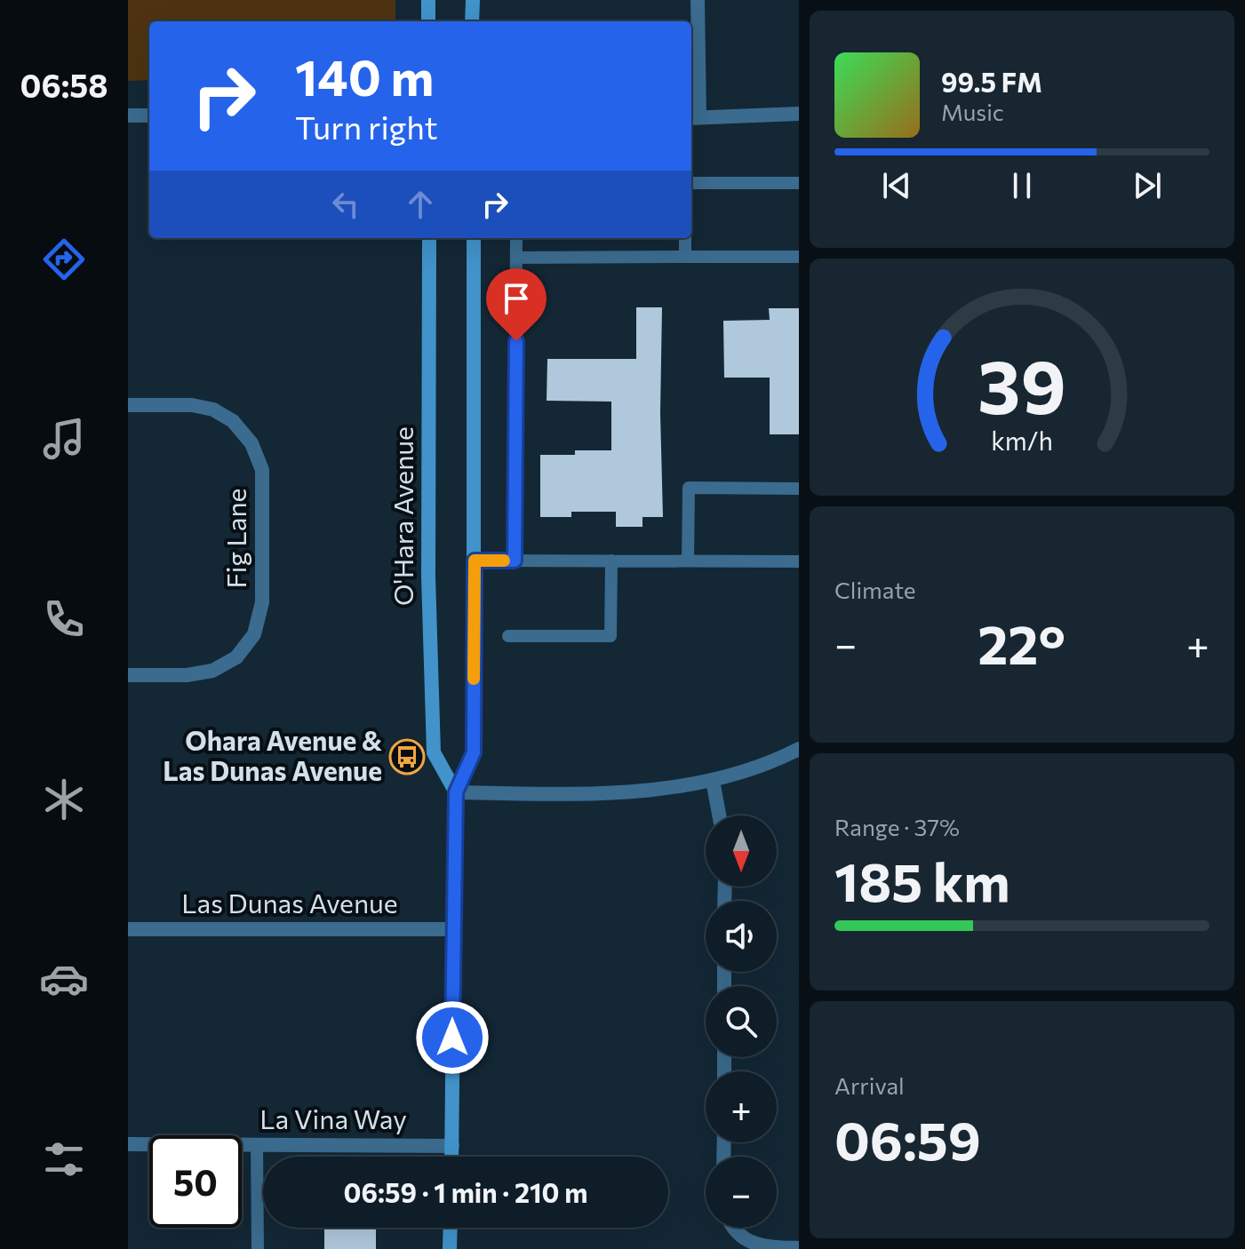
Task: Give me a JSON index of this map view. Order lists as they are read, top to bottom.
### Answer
{
  "streets": {
    "main road": ["O'Hara Avenue"],
    "street": ["Fig Lane", "Las Dunas Avenue", "La Vina Way"]
  },
  "places": {
    "bus stop": ["Ohara Avenue & Las Dunas Avenue"]
  },
  "north": "bottom",
  "page": {
    "tabs": "06:58",
    "turn": ["140 m", "Turn right"],
    "song": ["99.5 FM", "Music"],
    "tile": [
      "Climate",
      ["Range · 37%", "185 km"],
      ["Arrival", "06:59"]
    ],
    "heat": ["−", "22°", "+"],
    "map_buttons": ["+", "−"],
    "limit": "50",
    "trip": "06:59 · 1 min · 210 m",
    "gauge": ["39", "km/h"]
  }
}
